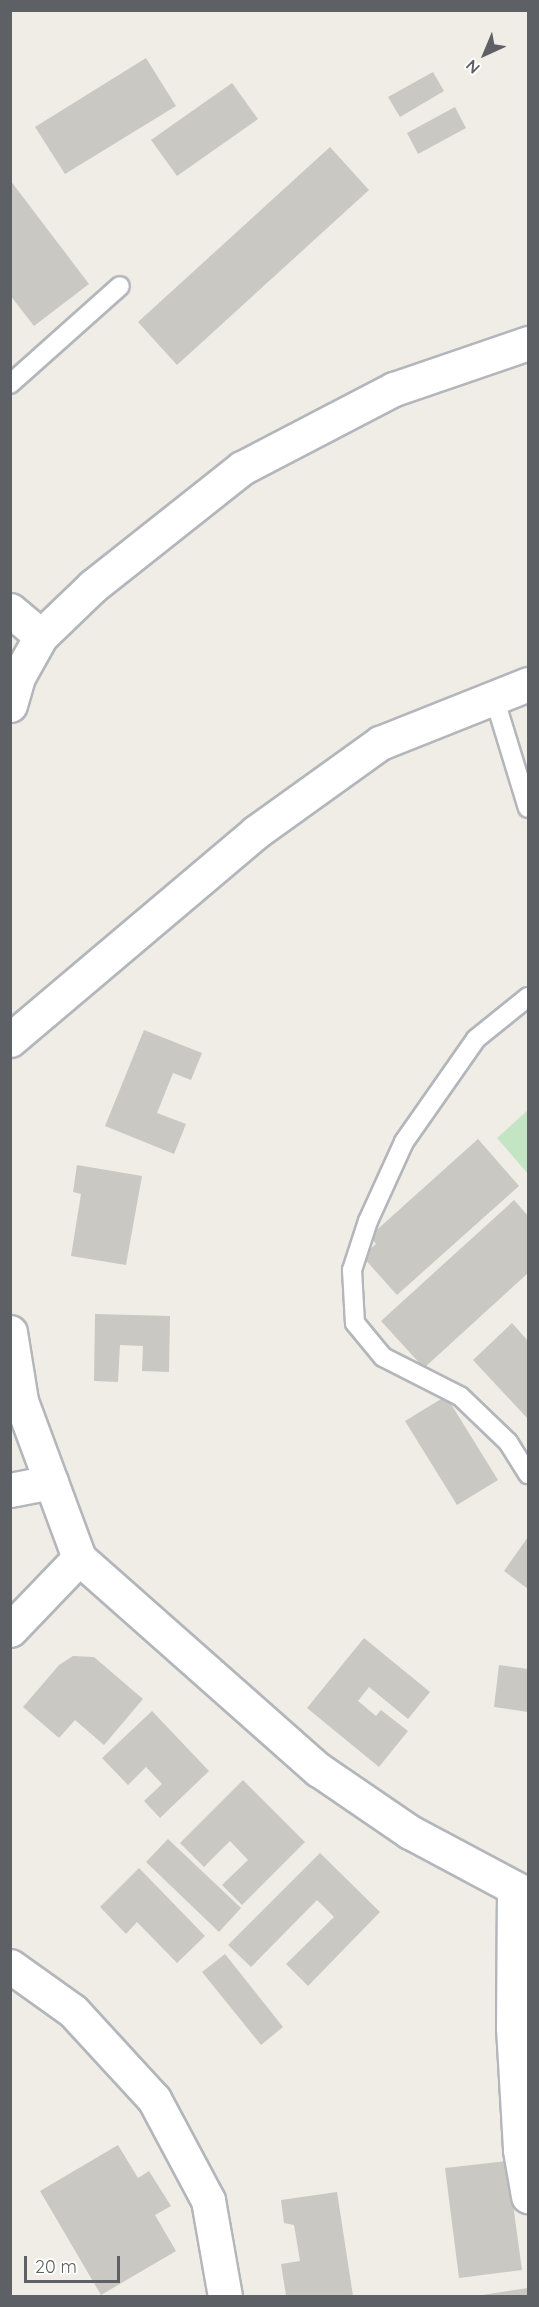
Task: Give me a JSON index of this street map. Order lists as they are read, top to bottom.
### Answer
{
  "scale_bar": "20 m",
  "north": "bottom left"
}
